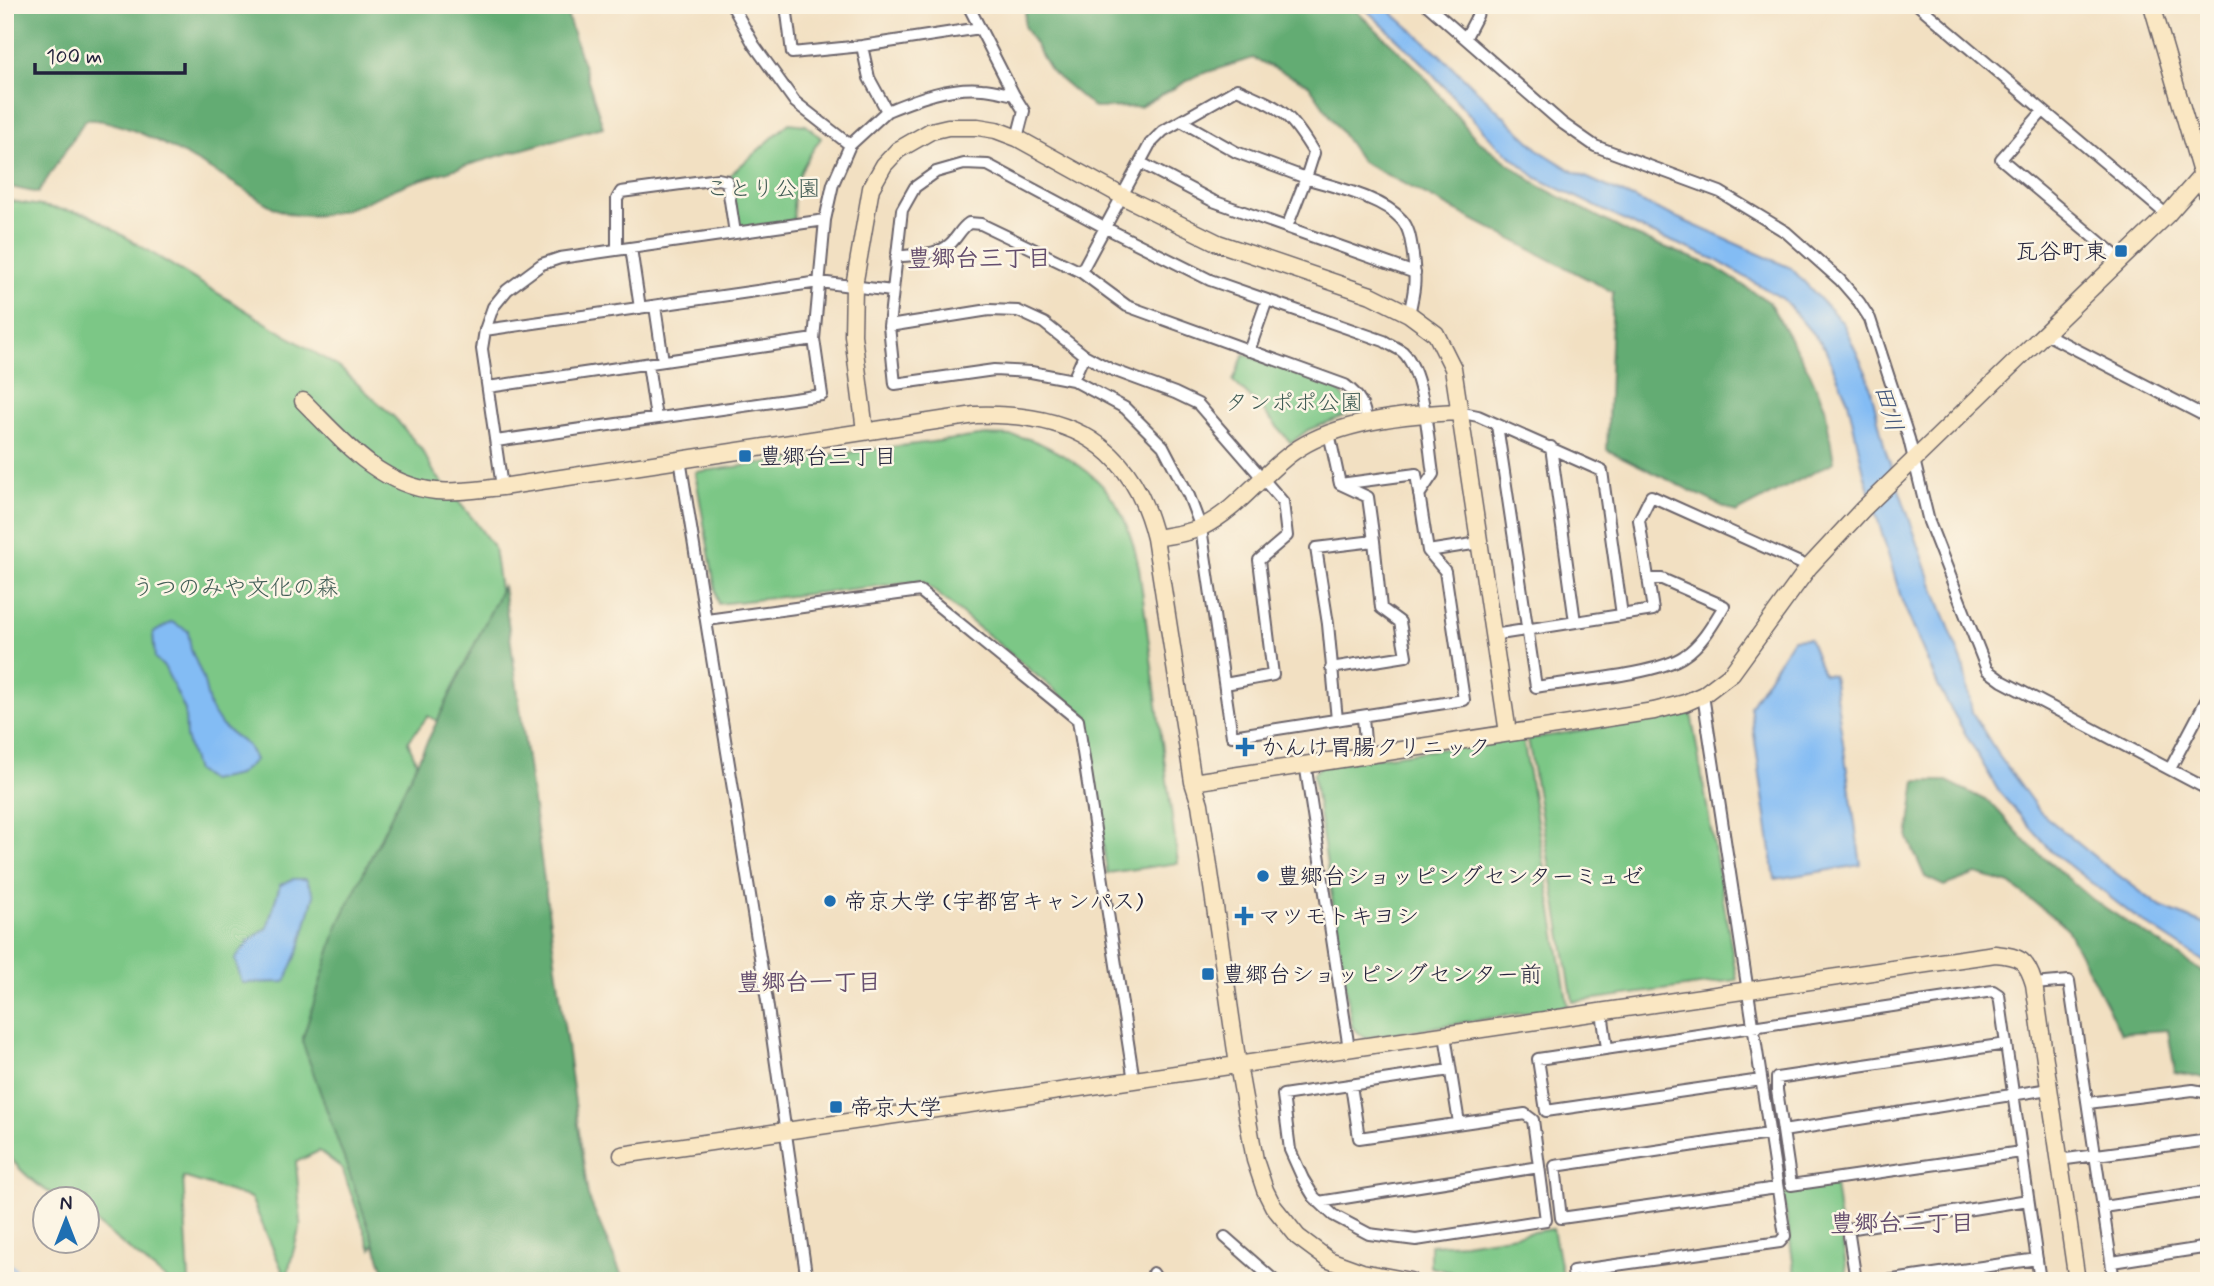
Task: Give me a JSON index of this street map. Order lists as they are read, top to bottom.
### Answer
{
  "districts": ["豊郷台三丁目", "豊郷台一丁目", "豊郷台二丁目"],
  "water": ["田川"],
  "parks": ["ことり公園", "タンポポ公園", "うつのみや文化の森"],
  "places": {
    "transit": [
      "瓦谷町東",
      "豊郷台三丁目",
      "豊郷台ショッピングセンター前",
      "帝京大学"
    ],
    "health": ["かんけ胃腸クリニック", "マツモトキヨシ"],
    "other": ["豊郷台ショッピングセンターミュゼ", "帝京大学 (宇都宮キャンパス)"]
  },
  "scale_bar": "100 m",
  "north": "top"
}
